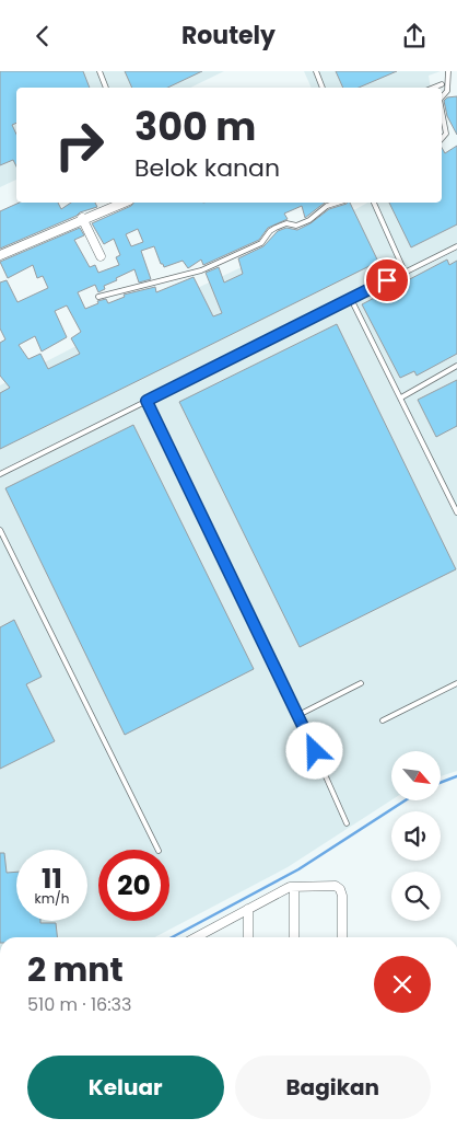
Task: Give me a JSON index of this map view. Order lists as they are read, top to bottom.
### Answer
{
  "north": "bottom right",
  "page": {
    "header": "Routely",
    "turn": ["300 m", "Belok kanan"],
    "speed": "11 km/h",
    "limit": "20",
    "heading": ["2 mnt", "510 m · 16:33"],
    "buttons": ["Keluar", "Bagikan"]
  }
}
